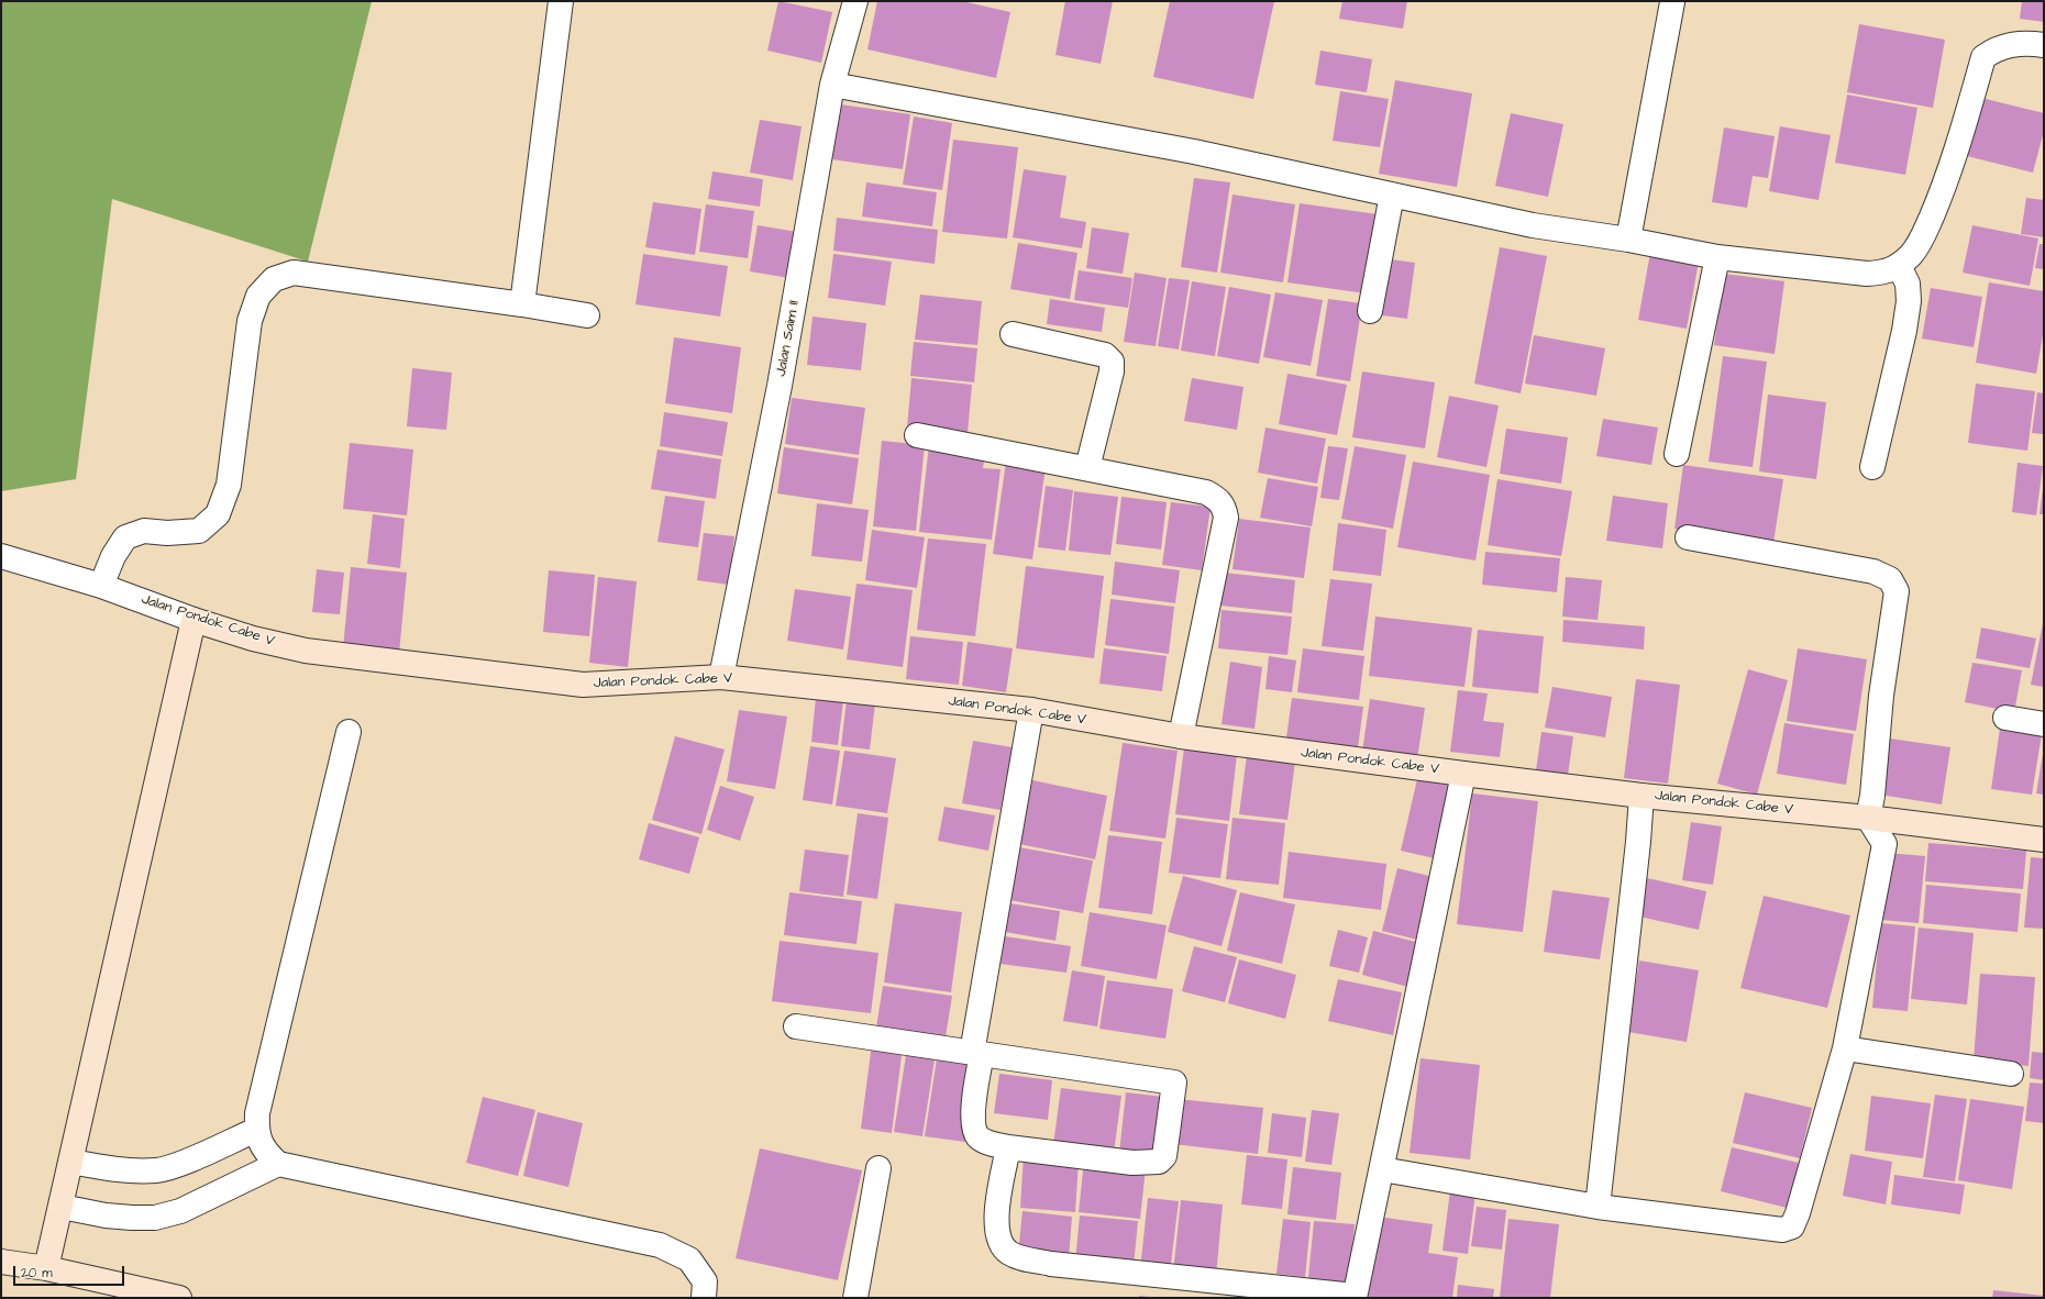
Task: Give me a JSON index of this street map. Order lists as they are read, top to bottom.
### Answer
{
  "streets": {
    "street": ["Jalan Saim II", "Jalan Pondok Cabe V"]
  },
  "crossings": [
    ["Jalan Saim II", "Jalan Pondok Cabe V"]
  ],
  "scale_bar": "20 m"
}
